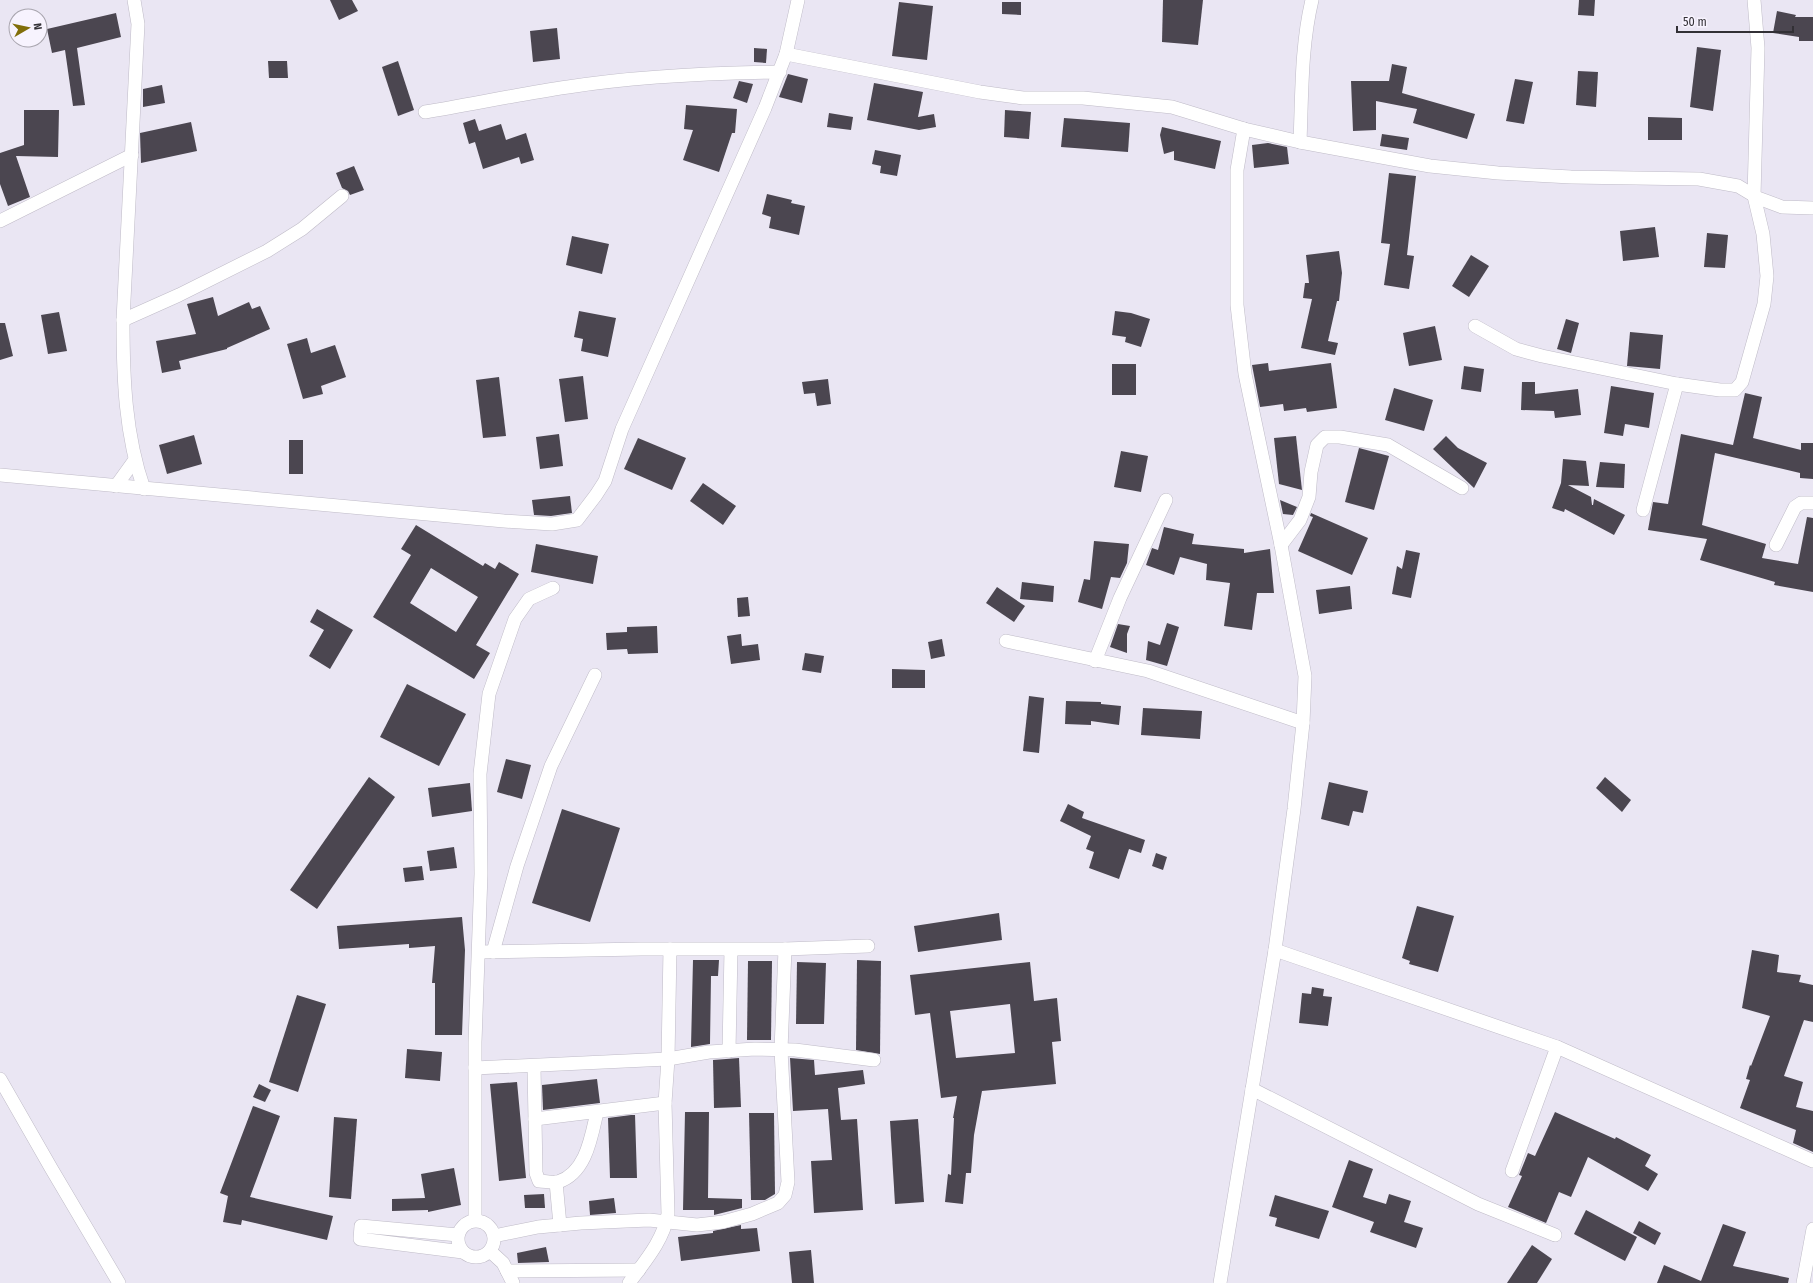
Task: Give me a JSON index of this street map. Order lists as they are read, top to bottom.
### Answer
{
  "scale_bar": "50 m",
  "north": "right"
}
